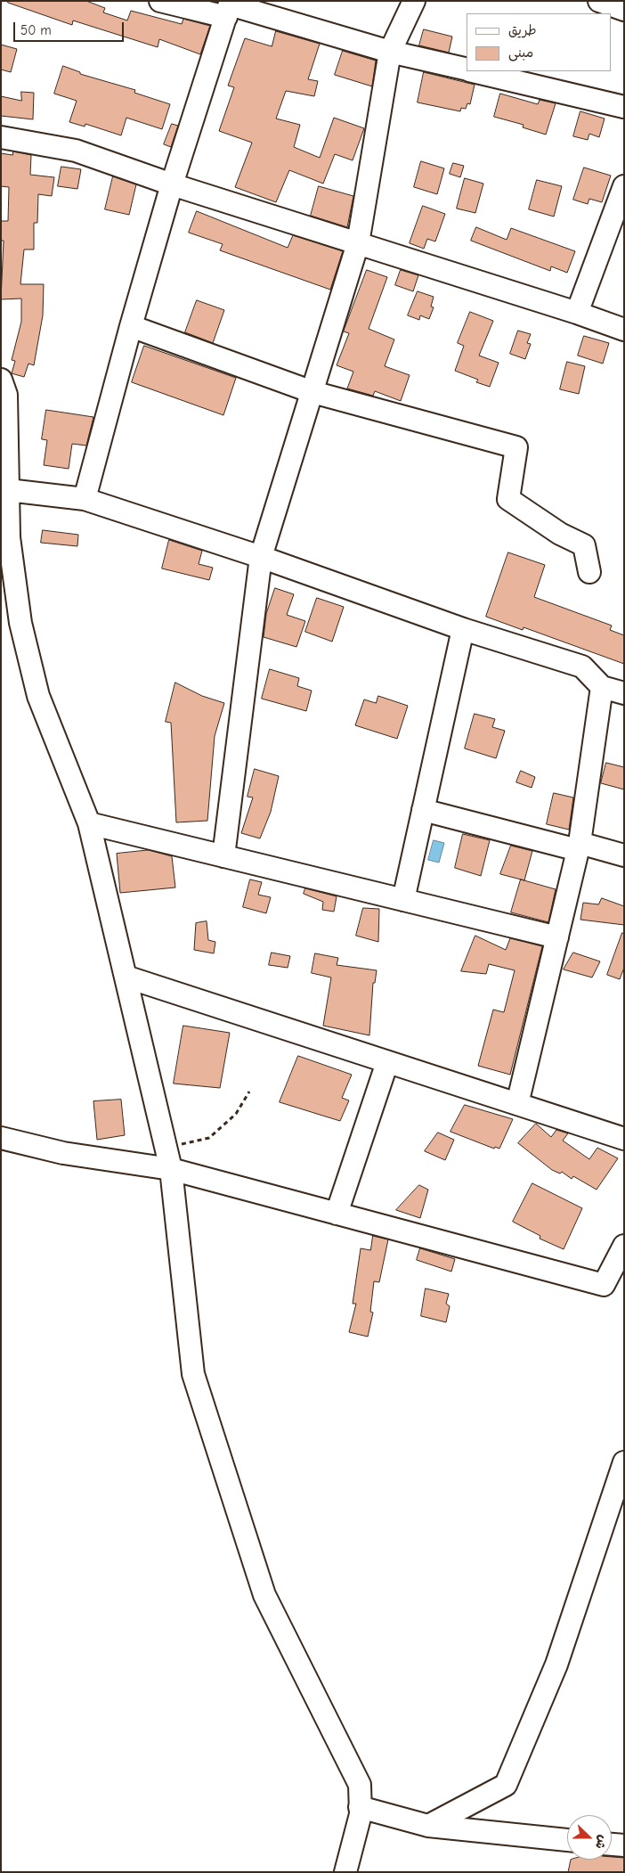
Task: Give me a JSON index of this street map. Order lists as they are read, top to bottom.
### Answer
{
  "legend": ["طريق", "مبنى"],
  "scale_bar": "50 m",
  "north": "right"
}
